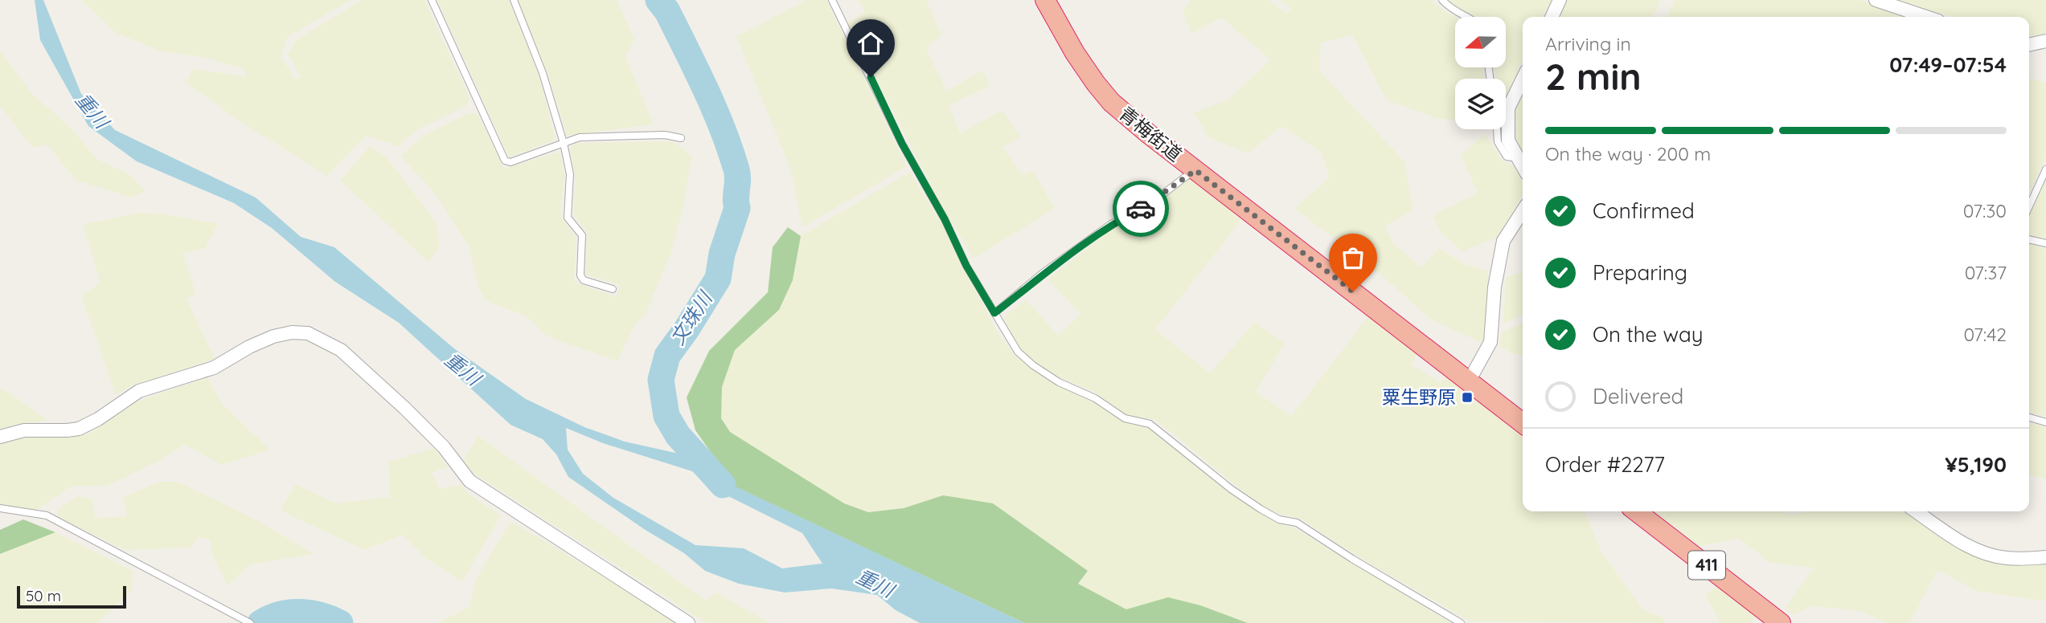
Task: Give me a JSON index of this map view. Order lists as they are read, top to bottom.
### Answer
{
  "streets": {
    "highway": ["青梅街道", "411"]
  },
  "water": ["重川", "文珠川"],
  "places": {
    "transit": ["粟生野原"]
  },
  "scale_bar": "50 m",
  "north": "left",
  "page": {
    "heading": ["2 min", "Arriving in", "07:49–07:54"],
    "panel": ["Order #2277", "¥5,190"],
    "bar": "On the way · 200 m",
    "list": [
      ["Confirmed", "07:30"],
      ["Preparing", "07:37"],
      ["On the way", "07:42"],
      "Delivered"
    ],
    "scale": "50 m"
  }
}
